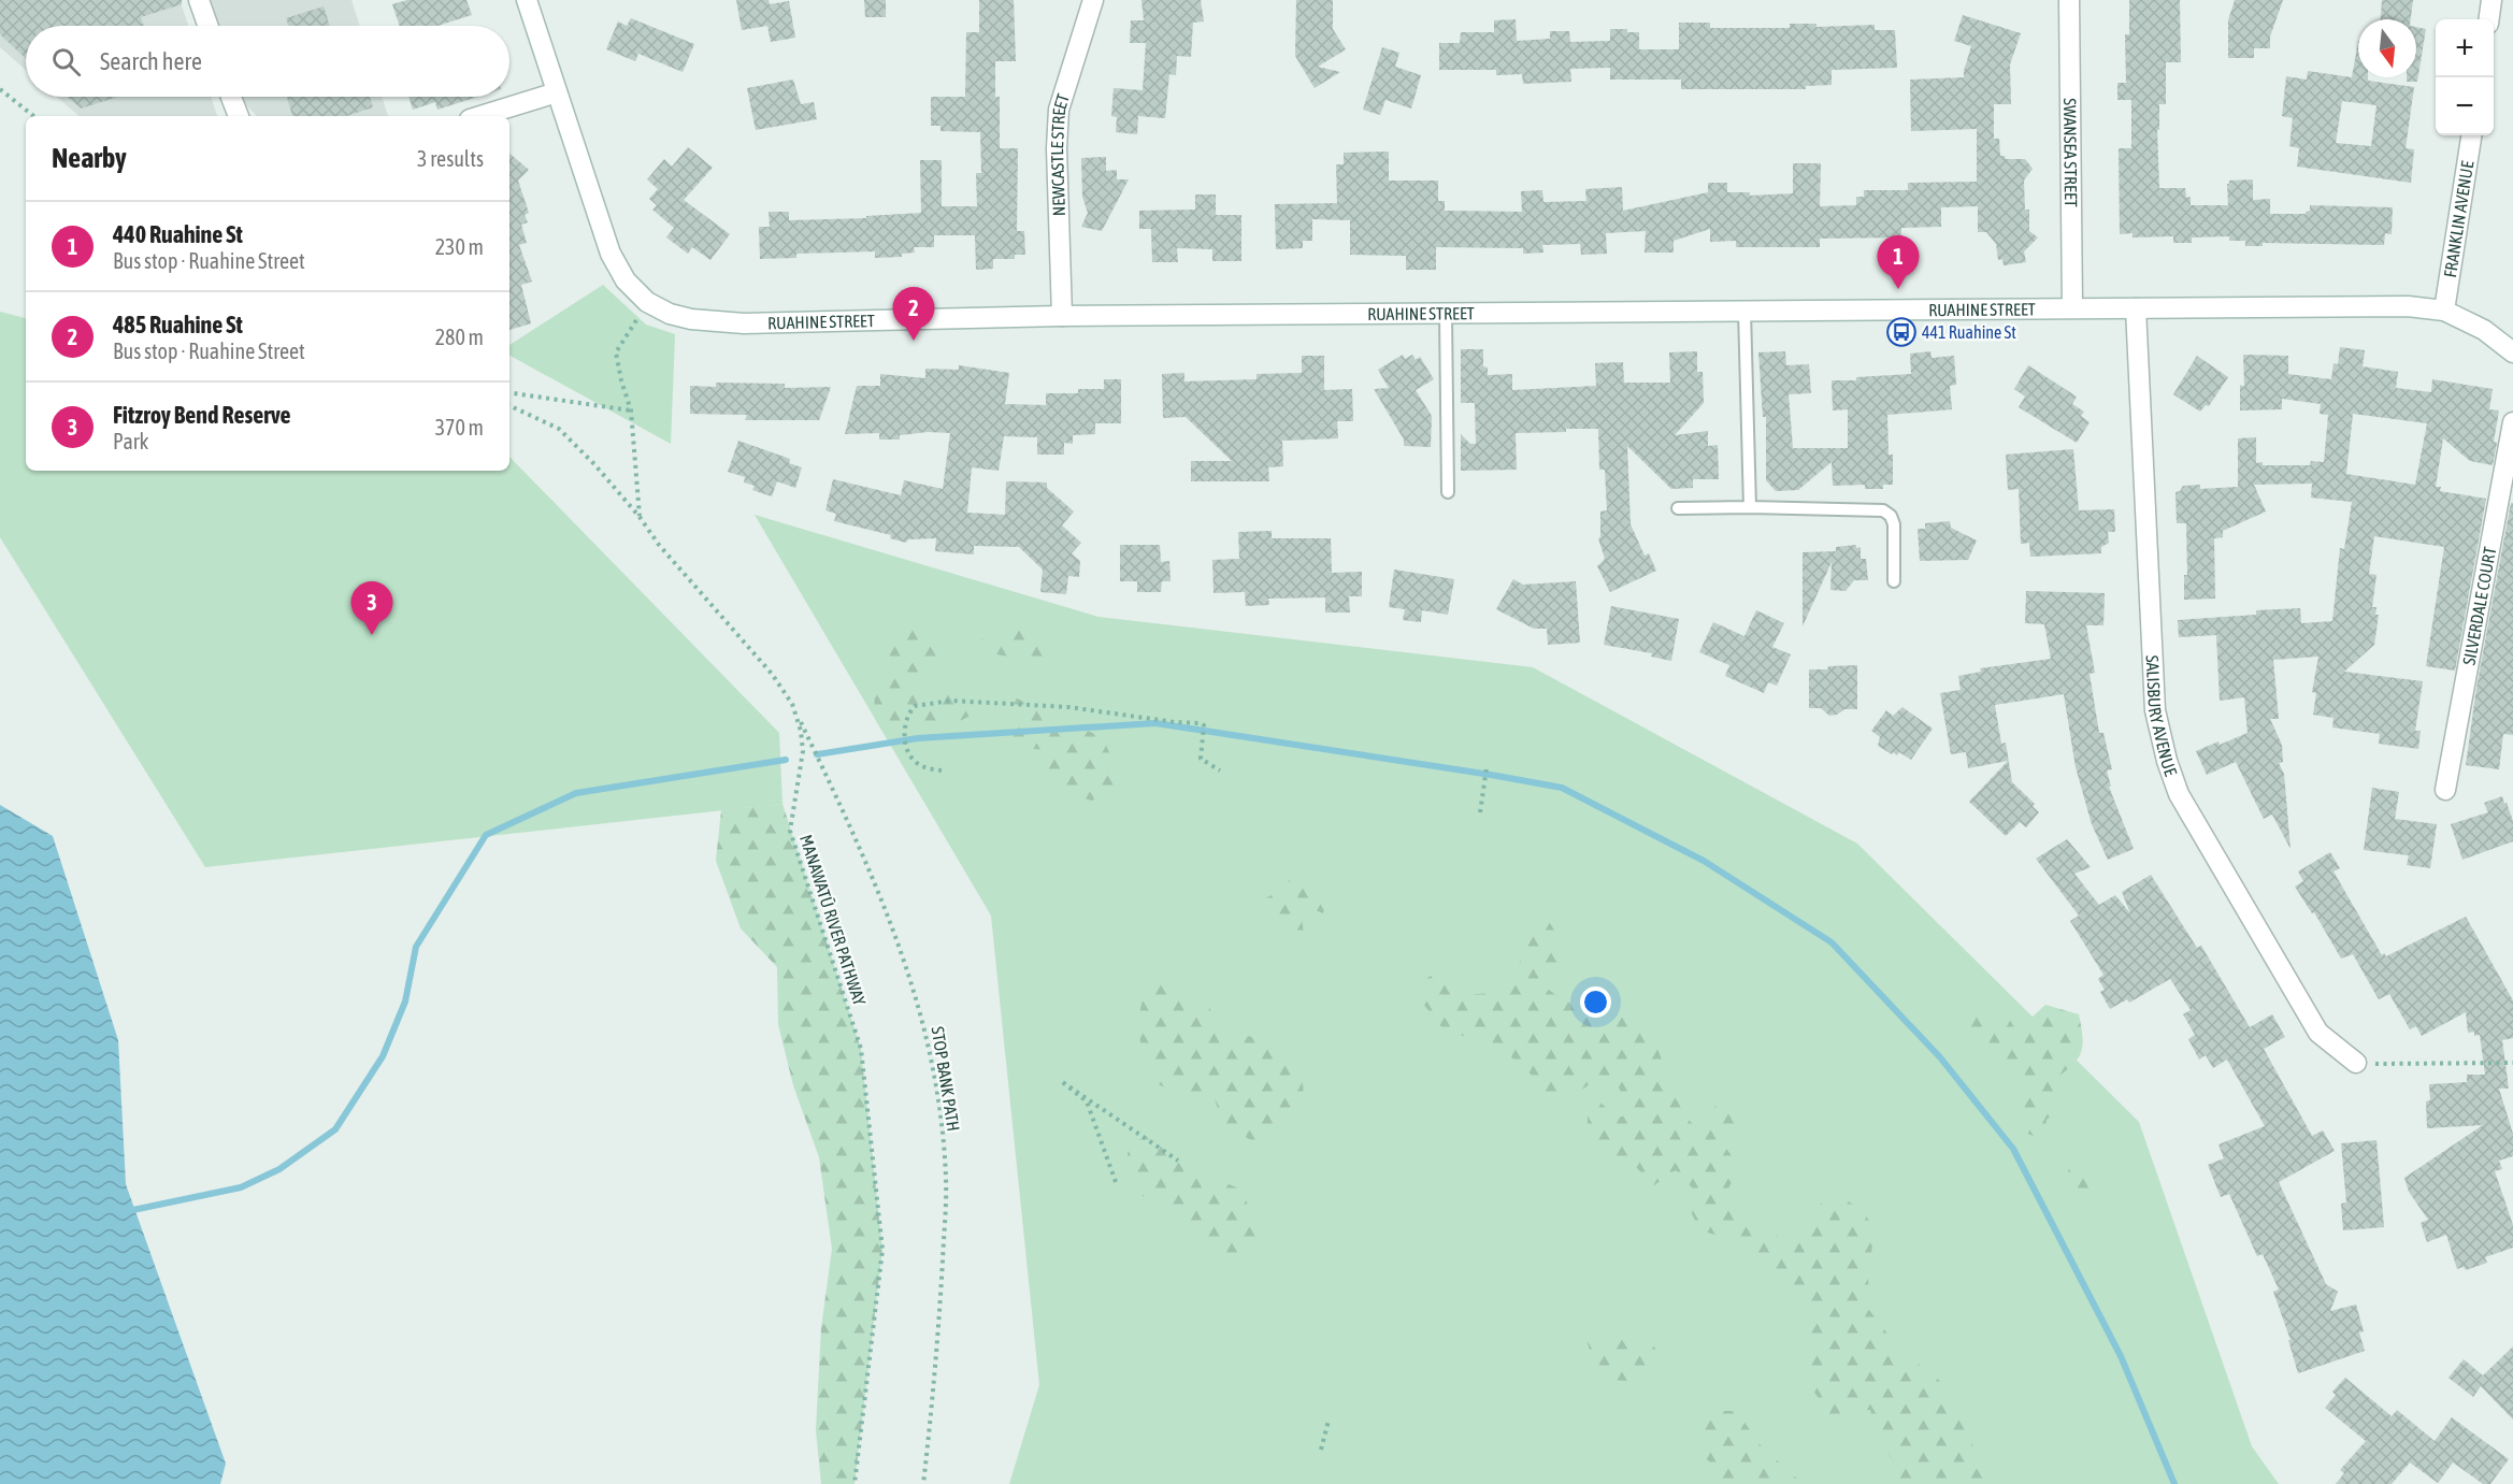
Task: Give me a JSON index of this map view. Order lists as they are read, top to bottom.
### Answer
{
  "streets": {
    "street": [
      "SWANSEA STREET",
      "NEWCASTLE STREET",
      "FRANKLIN AVENUE",
      "RUAHINE STREET",
      "SILVERDALE COURT",
      "SALISBURY AVENUE"
    ],
    "path": ["MANAWATŪ RIVER PATHWAY", "STOP BANK PATH"]
  },
  "crossings": [
    ["SWANSEA STREET", "RUAHINE STREET"],
    ["NEWCASTLE STREET", "RUAHINE STREET"],
    ["FRANKLIN AVENUE", "RUAHINE STREET"],
    ["RUAHINE STREET", "SALISBURY AVENUE"],
    ["MANAWATŪ RIVER PATHWAY", "STOP BANK PATH"]
  ],
  "places": {
    "bus stop": ["441 Ruahine St"]
  },
  "north": "bottom",
  "page": {
    "map_buttons": ["+", "−"],
    "search": "Search here",
    "heading": ["Nearby", "3 results"],
    "list": [
      {
        "mark": "1",
        "name": "440 Ruahine St",
        "note": "Bus stop · Ruahine Street",
        "value": "230 m"
      },
      {
        "mark": "2",
        "name": "485 Ruahine St",
        "note": "Bus stop · Ruahine Street",
        "value": "280 m"
      },
      {
        "mark": "3",
        "name": "Fitzroy Bend Reserve",
        "note": "Park",
        "value": "370 m"
      }
    ],
    "pins": ["1", "2", "3"]
  }
}
